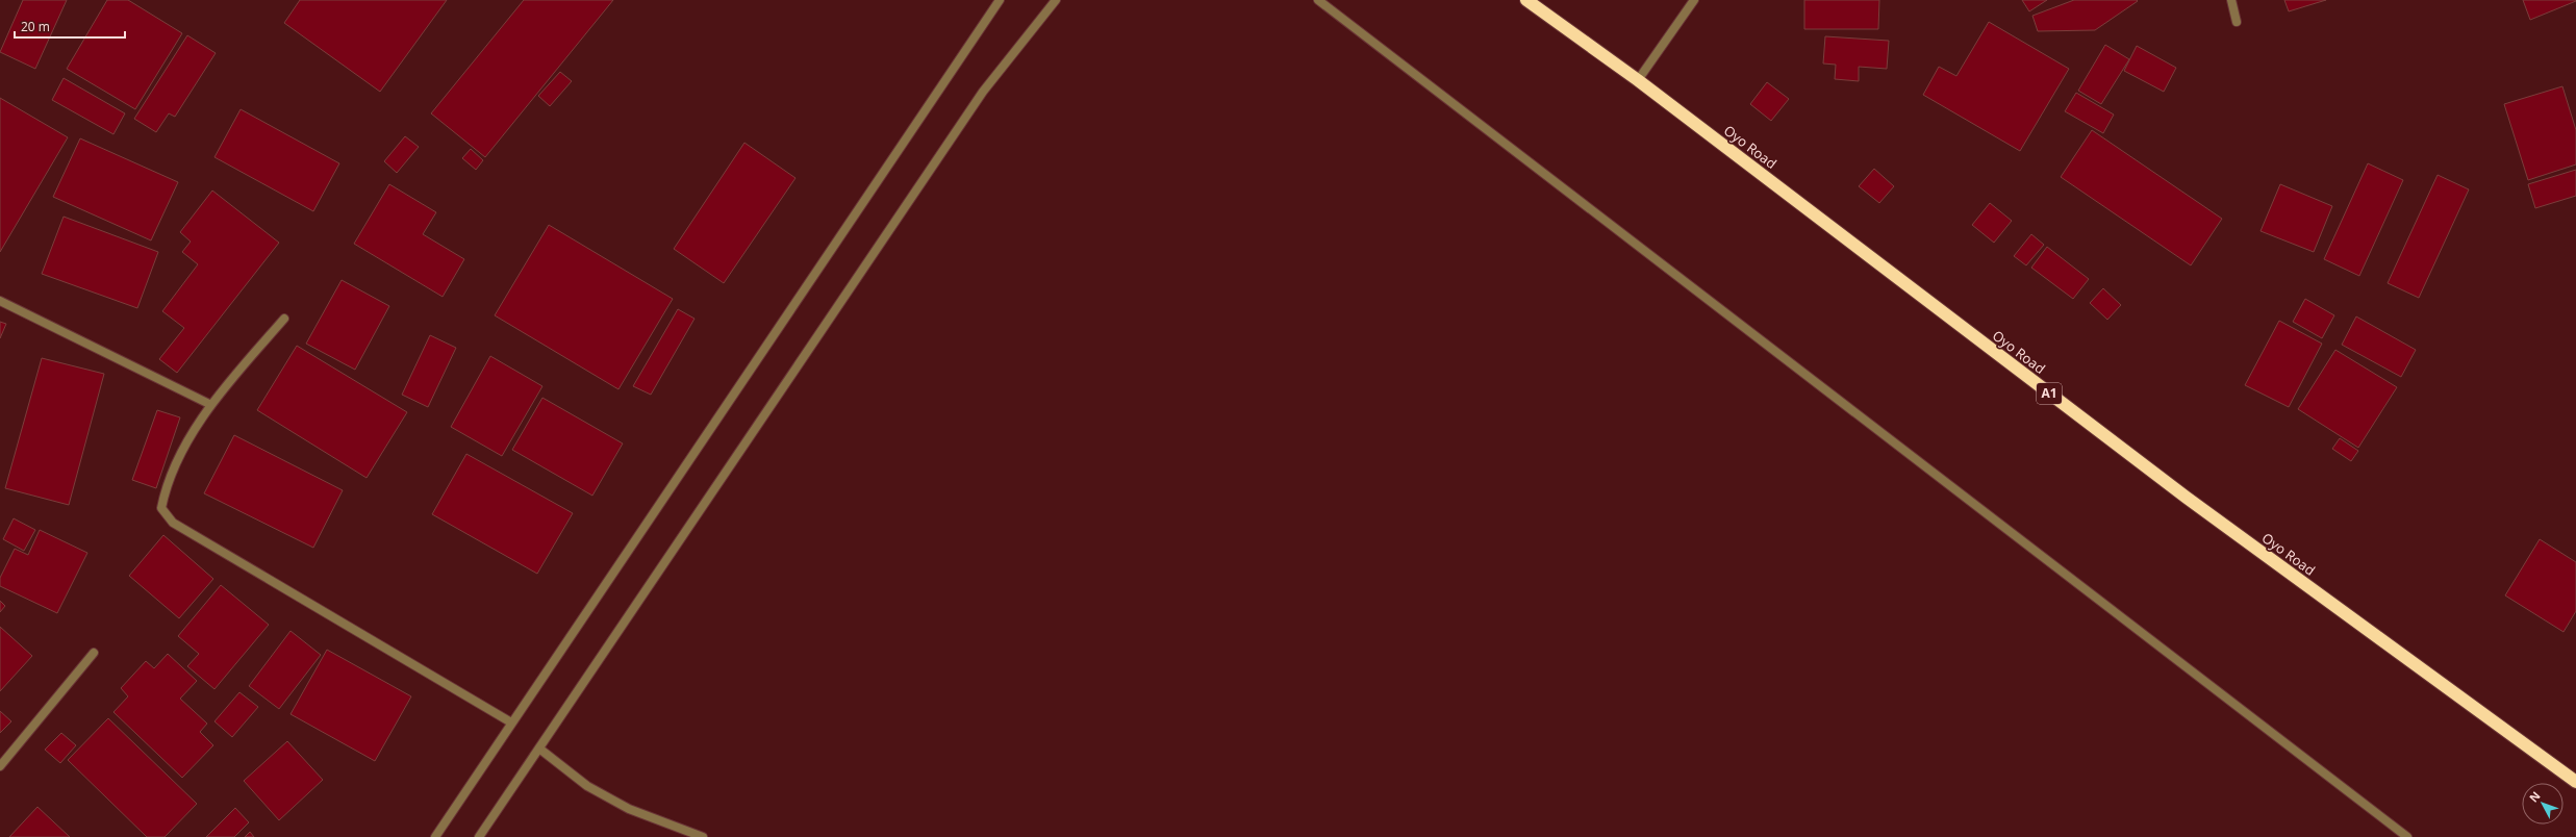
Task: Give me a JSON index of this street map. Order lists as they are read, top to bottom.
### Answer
{
  "streets": {
    "highway": ["Oyo Road", "A1"]
  },
  "scale_bar": "20 m",
  "north": "top left"
}
